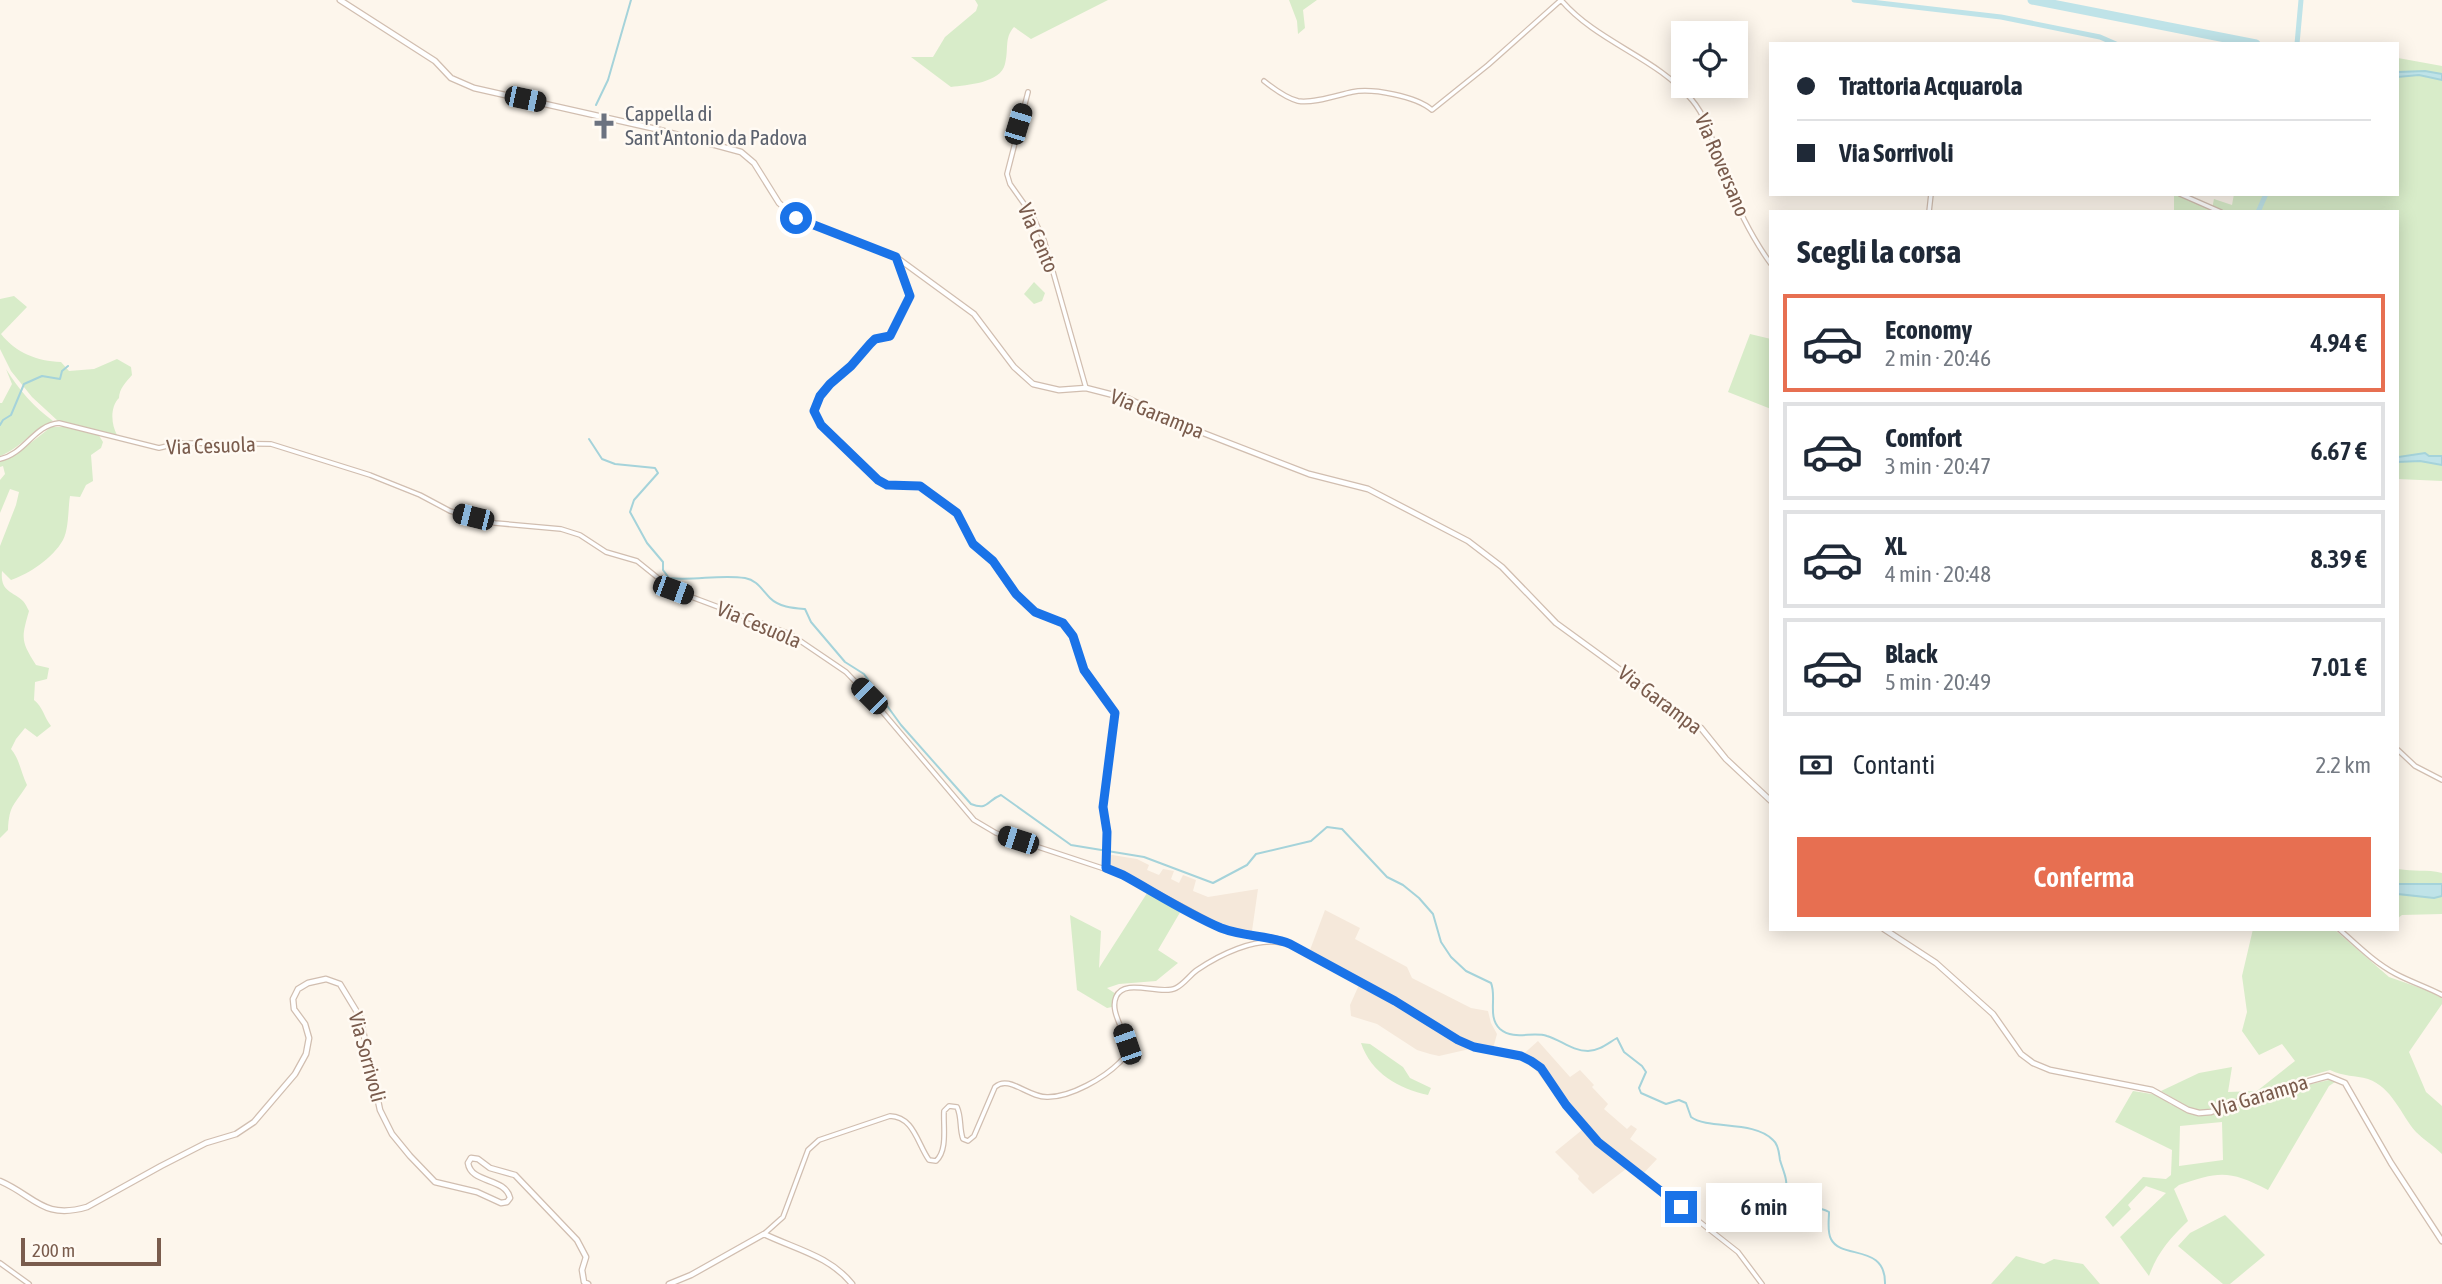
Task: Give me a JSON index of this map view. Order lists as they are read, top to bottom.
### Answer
{
  "streets": {
    "street": [
      "Via Roversano",
      "Via Cento",
      "Via Garampa",
      "Via Cesuola",
      "Via Sorrivoli"
    ]
  },
  "crossings": [
    ["Via Cento", "Via Garampa"]
  ],
  "places": {
    "church": ["Cappella di Sant'Antonio da Padova"]
  },
  "scale_bar": "200 m",
  "page": {
    "banner": ["Trattoria Acquarola", "Via Sorrivoli"],
    "heading": "Scegli la corsa",
    "list": [
      {
        "name": "Economy",
        "note": "2 min · 20:46",
        "value": "4.94 €"
      },
      {
        "name": "Comfort",
        "note": "3 min · 20:47",
        "value": "6.67 €"
      },
      {
        "name": "XL",
        "note": "4 min · 20:48",
        "value": "8.39 €"
      },
      {
        "name": "Black",
        "note": "5 min · 20:49",
        "value": "7.01 €"
      }
    ],
    "pay": ["Contanti", "2.2 km"],
    "buttons": "Conferma",
    "bubble": "6 min",
    "scale": "200 m"
  }
}
